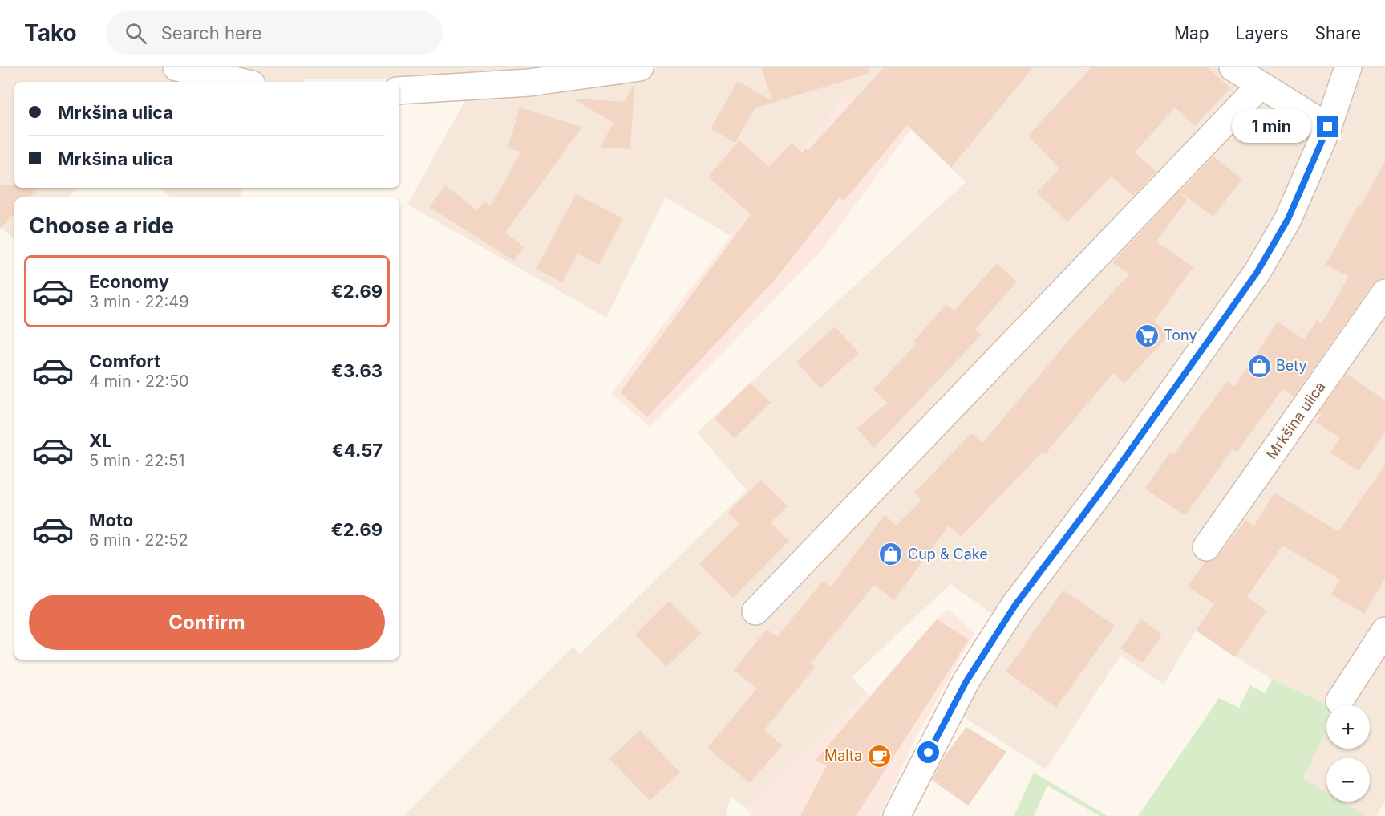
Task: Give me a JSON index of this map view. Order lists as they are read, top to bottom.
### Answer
{
  "streets": {
    "street": ["Mrkšina ulica"]
  },
  "places": {
    "supermarket": ["Tony"],
    "shop": ["Bety", "Cup & Cake"],
    "cafe": ["Malta"]
  },
  "page": {
    "header": "Tako",
    "search": "Search here",
    "nav": ["Map", "Layers", "Share"],
    "banner": ["Mrkšina ulica", "Mrkšina ulica"],
    "bubble": "1 min",
    "heading": "Choose a ride",
    "list": [
      {
        "name": "Economy",
        "note": "3 min · 22:49",
        "value": "€2.69"
      },
      {
        "name": "Comfort",
        "note": "4 min · 22:50",
        "value": "€3.63"
      },
      {
        "name": "XL",
        "note": "5 min · 22:51",
        "value": "€4.57"
      },
      {
        "name": "Moto",
        "note": "6 min · 22:52",
        "value": "€2.69"
      }
    ],
    "buttons": "Confirm",
    "map_buttons": ["+", "−"]
  }
}
